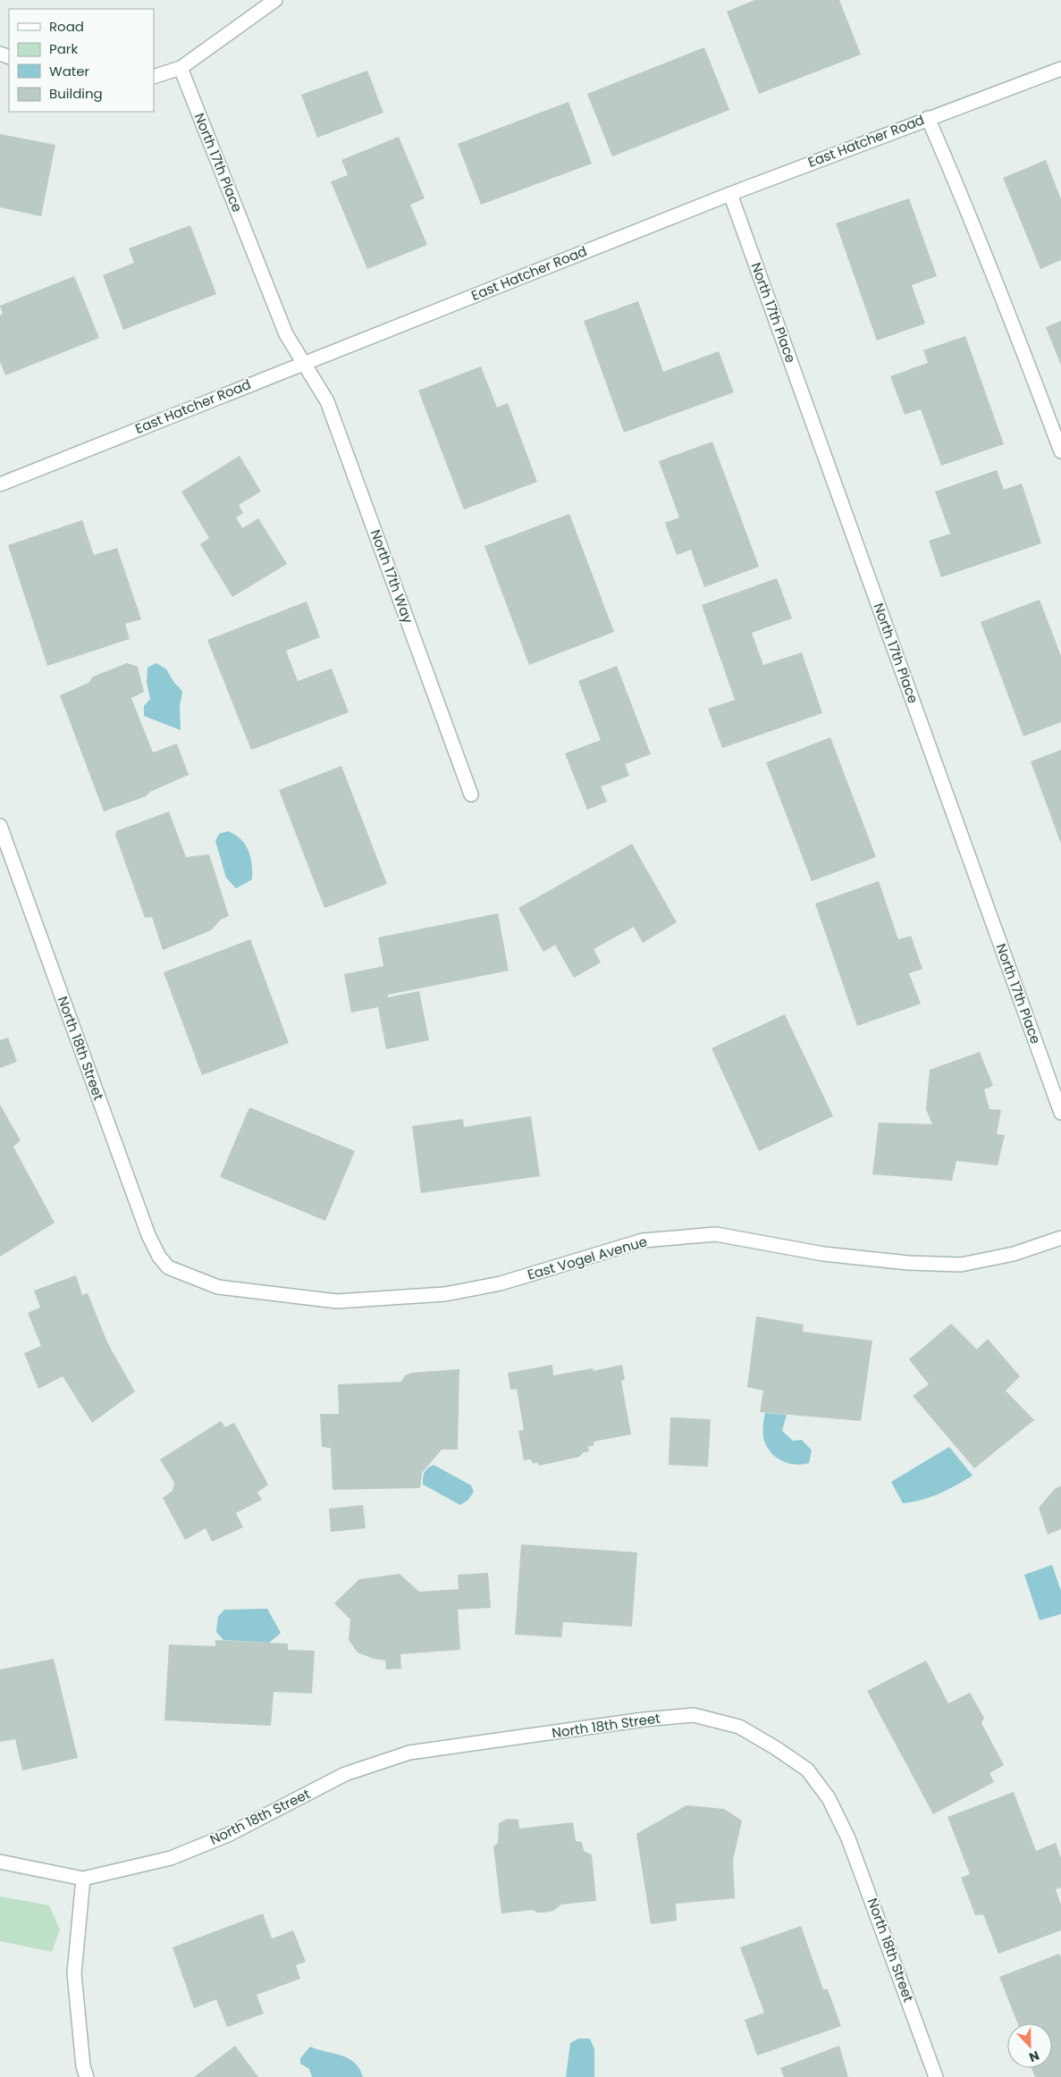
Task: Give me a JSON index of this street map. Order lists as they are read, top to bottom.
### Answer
{
  "streets": {
    "street": [
      "East Hatcher Road",
      "North 17th Place",
      "North 17th Way",
      "North 18th Street",
      "East Vogel Avenue"
    ]
  },
  "crossings": [
    ["East Hatcher Road", "North 17th Place"],
    ["East Hatcher Road", "North 17th Way"],
    ["North 17th Place", "North 17th Way"],
    ["North 18th Street", "East Vogel Avenue"]
  ],
  "legend": [
    "Road",
    "Park",
    "Water",
    "Building"
  ],
  "north": "bottom"
}
